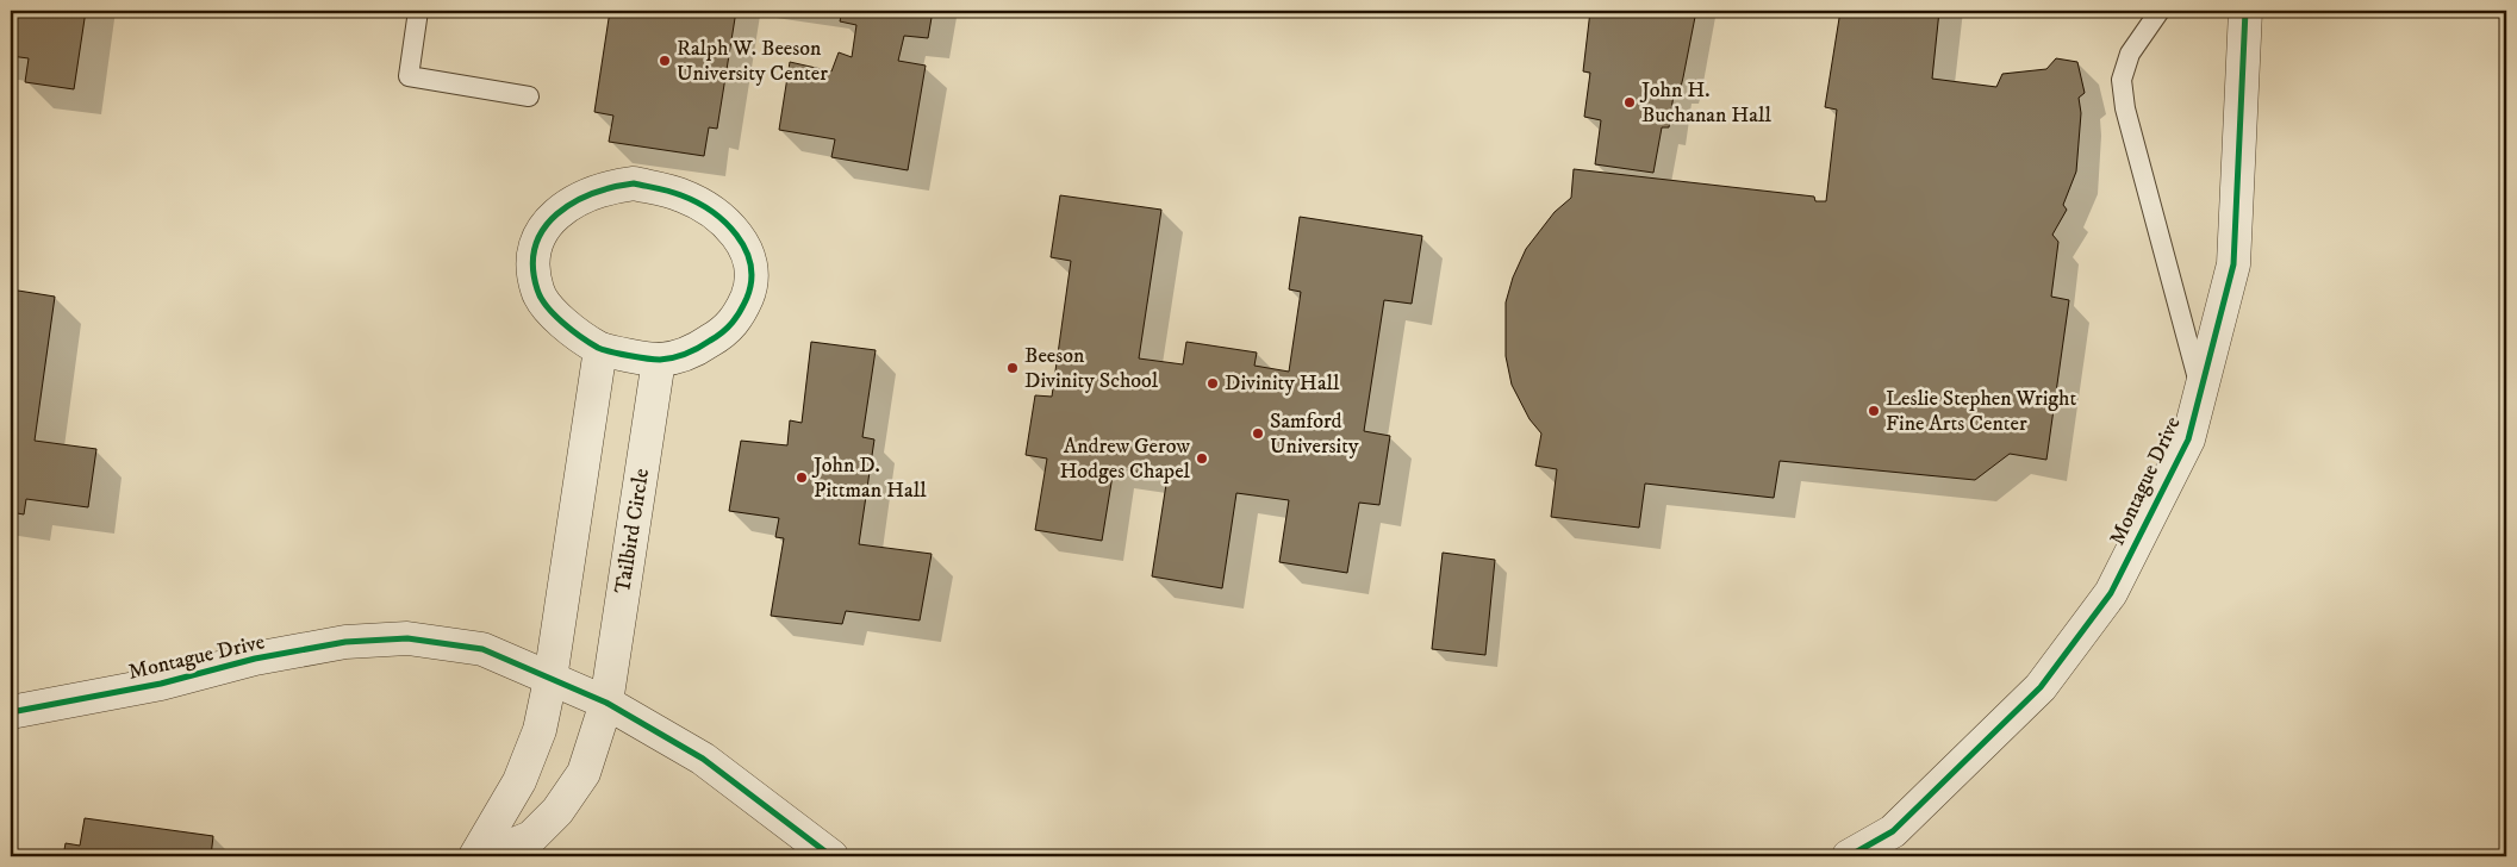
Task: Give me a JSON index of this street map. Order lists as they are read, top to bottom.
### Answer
{
  "streets": {
    "street": ["Montague Drive", "Tailbird Circle"]
  },
  "crossings": [
    ["Montague Drive", "Tailbird Circle"]
  ],
  "places": [
    "Ralph W. Beeson University Center",
    "John H. Buchanan Hall",
    "Beeson Divinity School",
    "Divinity Hall",
    "Leslie Stephen Wright Fine Arts Center",
    "Samford University",
    "Andrew Gerow Hodges Chapel",
    "John D. Pittman Hall"
  ]
}
